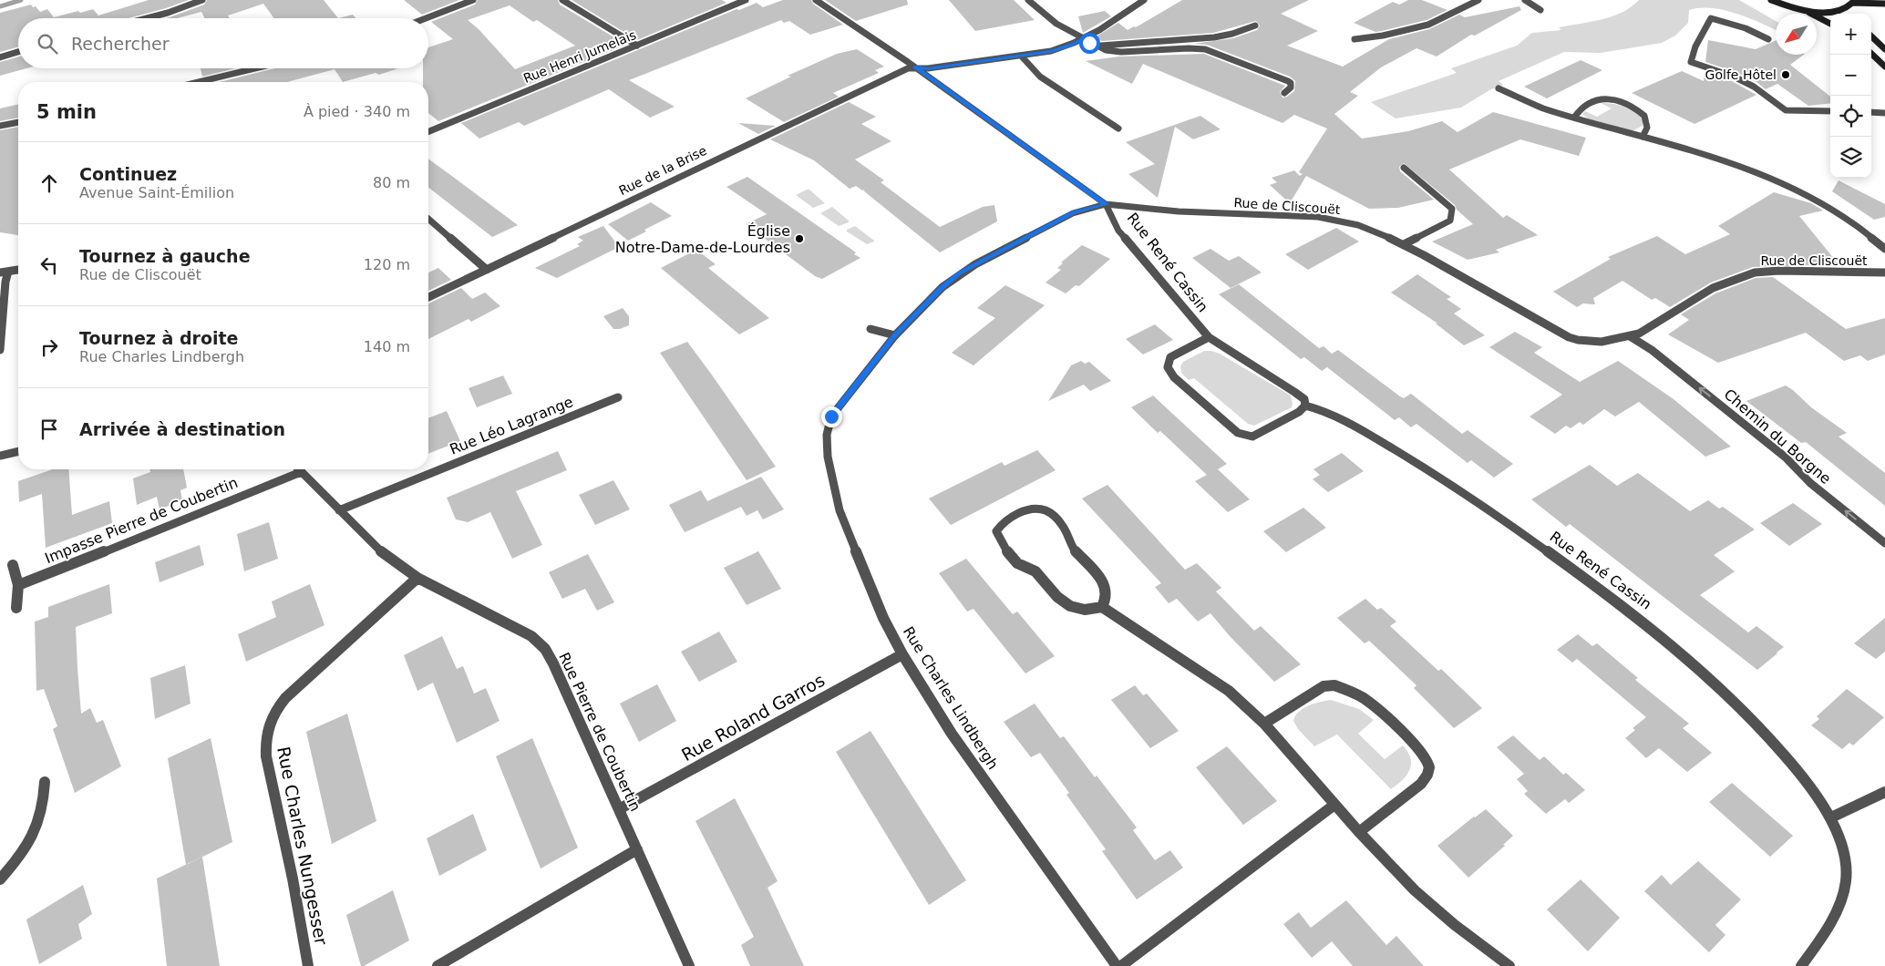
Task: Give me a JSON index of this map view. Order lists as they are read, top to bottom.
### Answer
{
  "streets": {
    "street": [
      "Rue Henri Jumelais",
      "Rue de la Brise",
      "Rue de Cliscouët",
      "Rue René Cassin",
      "Rue Léo Lagrange",
      "Chemin du Borgne",
      "Impasse Pierre de Coubertin",
      "Rue Charles Lindbergh",
      "Rue Roland Garros",
      "Rue Pierre de Coubertin",
      "Rue Charles Nungesser"
    ]
  },
  "crossings": [
    ["Rue de la Brise", "Rue de Cliscouët"],
    ["Rue de Cliscouët", "Rue René Cassin"],
    ["Rue de Cliscouët", "Chemin du Borgne"],
    ["Rue de Cliscouët", "Rue Charles Lindbergh"],
    ["Rue René Cassin", "Rue Charles Lindbergh"],
    ["Rue Léo Lagrange", "Rue Pierre de Coubertin"],
    ["Rue Charles Lindbergh", "Rue Roland Garros"],
    ["Rue Roland Garros", "Rue Pierre de Coubertin"],
    ["Rue Pierre de Coubertin", "Rue Charles Nungesser"]
  ],
  "one_way": ["Chemin du Borgne"],
  "places": ["Golfe Hôtel", "Église Notre-Dame-de-Lourdes"],
  "north": "bottom left",
  "page": {
    "map_buttons": ["+", "−"],
    "search": "Rechercher",
    "heading": ["5 min", "À pied · 340 m"],
    "list": [
      ["Continuez", "Avenue Saint-Émilion", "80 m"],
      ["Tournez à gauche", "Rue de Cliscouët", "120 m"],
      ["Tournez à droite", "Rue Charles Lindbergh", "140 m"],
      "Arrivée à destination"
    ]
  }
}
